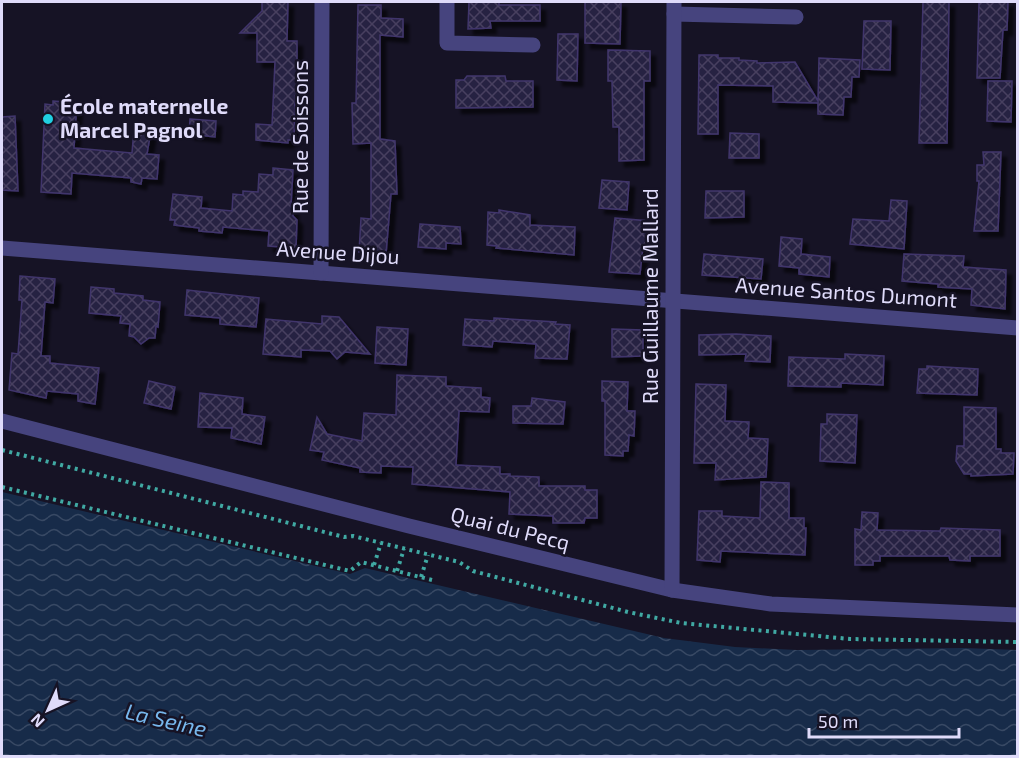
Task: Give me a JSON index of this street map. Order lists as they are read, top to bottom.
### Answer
{
  "streets": {
    "street": [
      "Rue de Soissons",
      "Avenue Dijou",
      "Avenue Santos Dumont",
      "Rue Guillaume Mallard",
      "Quai du Pecq"
    ]
  },
  "crossings": [
    ["Rue de Soissons", "Avenue Dijou"],
    ["Avenue Dijou", "Avenue Santos Dumont"],
    ["Avenue Dijou", "Rue Guillaume Mallard"],
    ["Avenue Santos Dumont", "Rue Guillaume Mallard"],
    ["Rue Guillaume Mallard", "Quai du Pecq"]
  ],
  "water": ["La Seine"],
  "places": ["École maternelle Marcel Pagnol"],
  "scale_bar": "50 m",
  "north": "bottom left"
}
